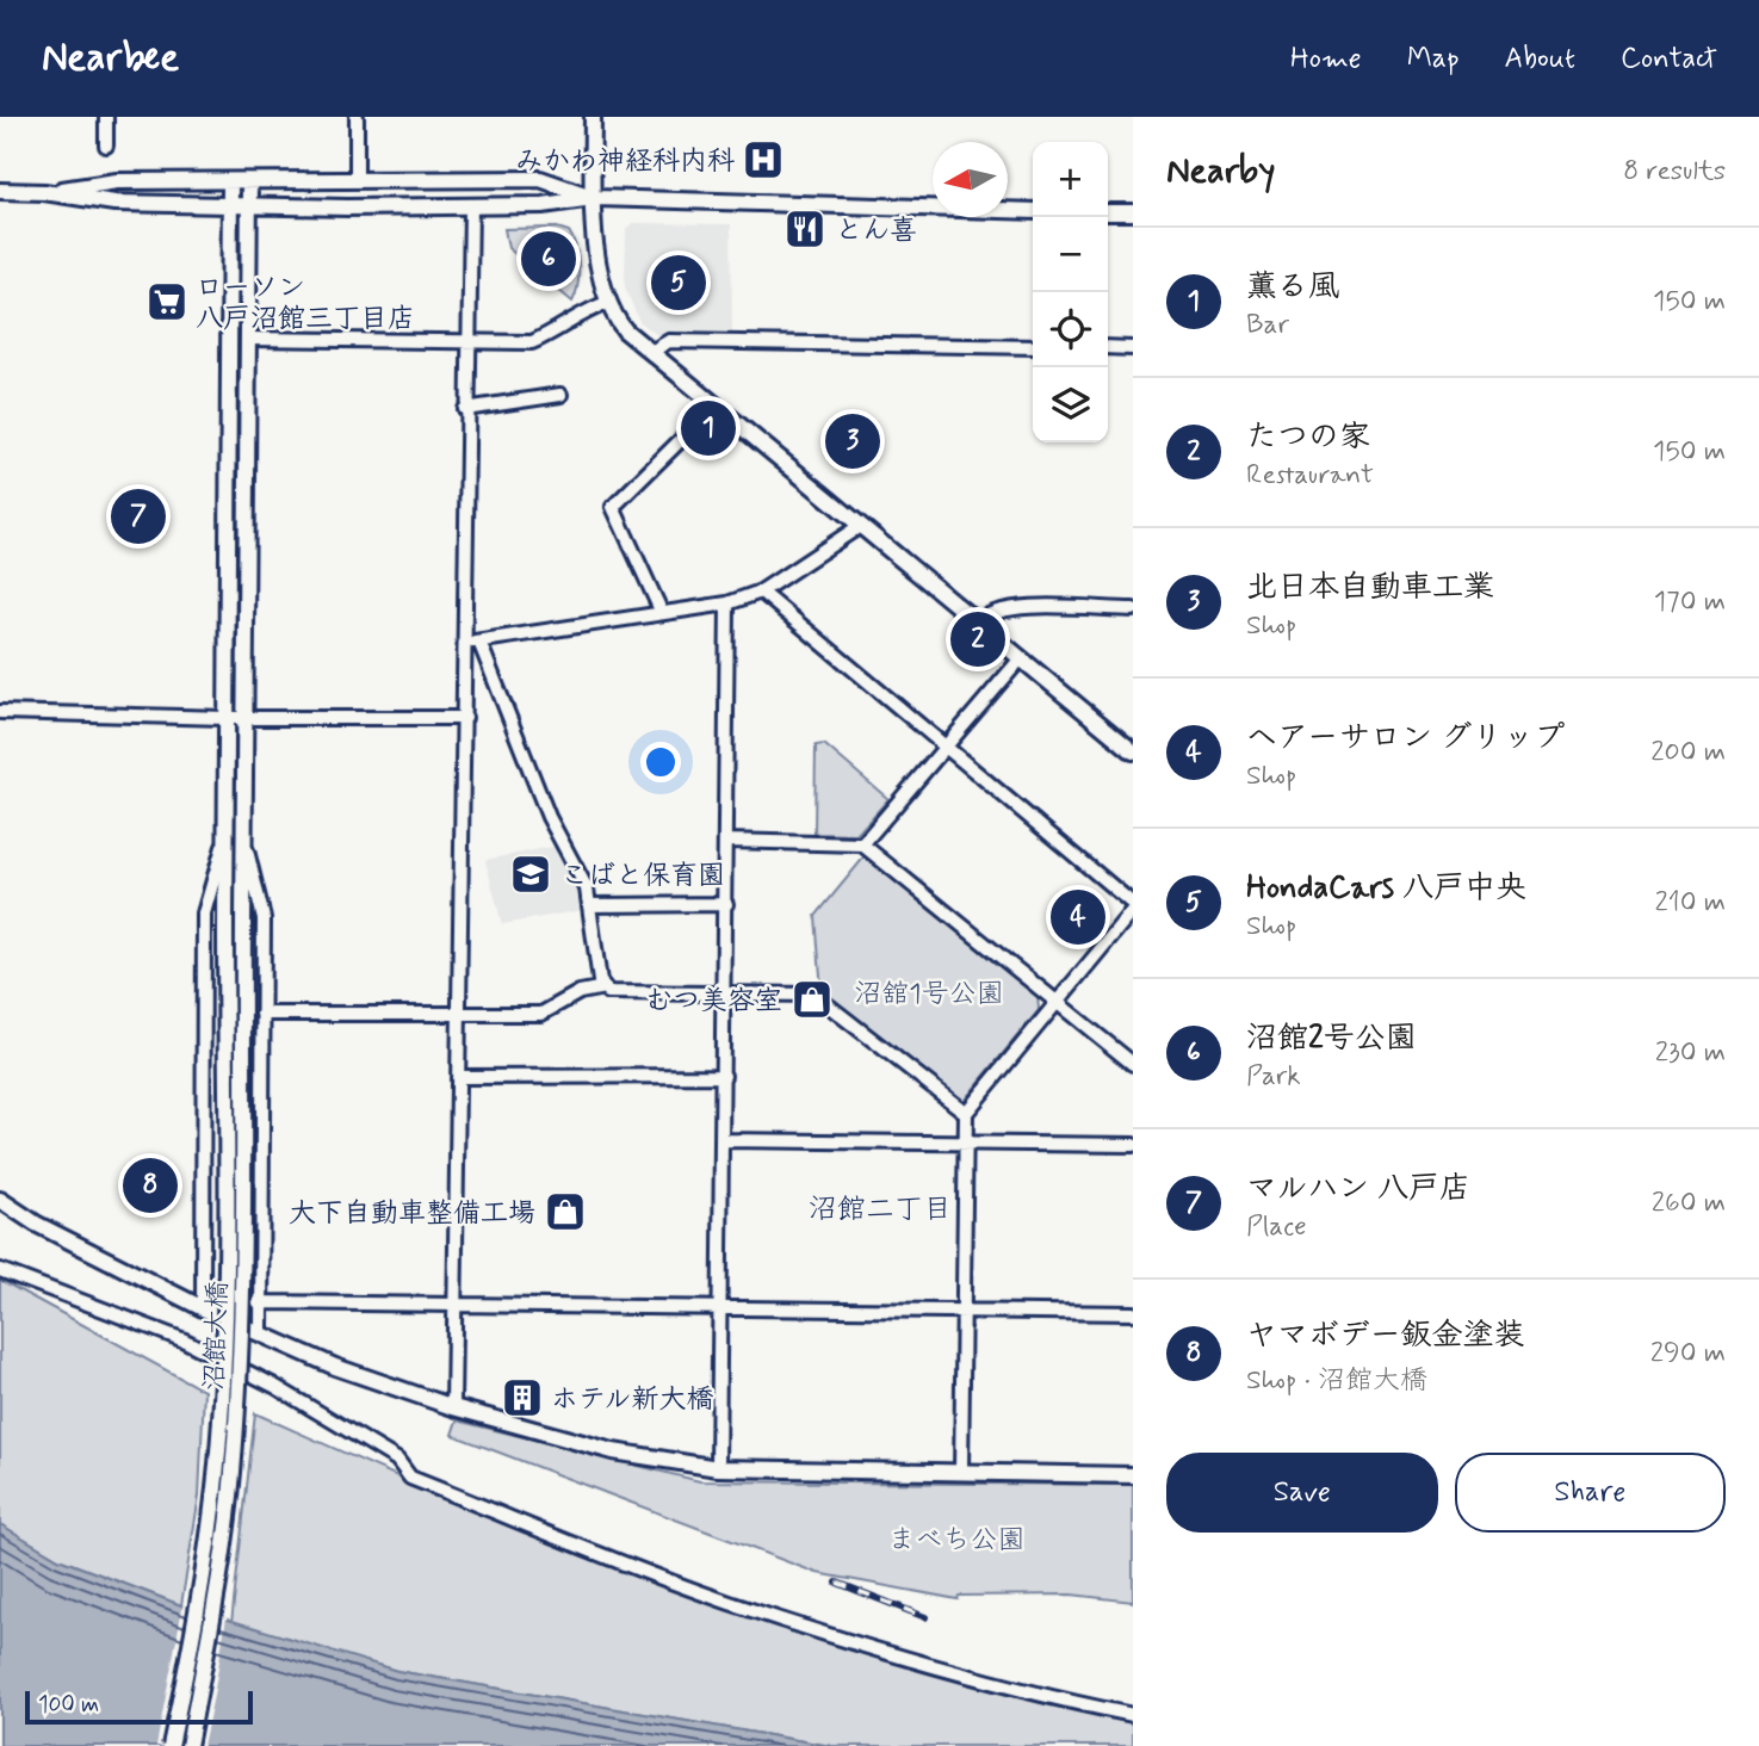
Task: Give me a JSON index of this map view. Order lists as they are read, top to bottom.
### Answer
{
  "streets": {
    "street": ["沼館大橋"]
  },
  "districts": ["沼館二丁目"],
  "parks": ["沼舘1号公園", "まべち公園"],
  "places": {
    "hospital": ["みかわ神経科内科"],
    "restaurant": ["とん喜"],
    "supermarket": ["ローソン 八戸沼館三丁目店"],
    "school or university": ["こばと保育園"],
    "shop": ["むつ美容室", "大下自動車整備工場"],
    "building": ["ホテル新大橋"]
  },
  "scale_bar": "100 m",
  "north": "left",
  "page": {
    "header": "Nearbee",
    "nav": [
      "Home",
      "Map",
      "About",
      "Contact"
    ],
    "heading": ["Nearby", "8 results"],
    "map_buttons": ["+", "−"],
    "list": [
      {
        "mark": "1",
        "name": "薫る風",
        "note": "Bar",
        "value": "150 m"
      },
      {
        "mark": "2",
        "name": "たつの家",
        "note": "Restaurant",
        "value": "150 m"
      },
      {
        "mark": "3",
        "name": "北日本自動車工業",
        "note": "Shop",
        "value": "170 m"
      },
      {
        "mark": "4",
        "name": "ヘアーサロン グリップ",
        "note": "Shop",
        "value": "200 m"
      },
      {
        "mark": "5",
        "name": "HondaCars 八戸中央",
        "note": "Shop",
        "value": "210 m"
      },
      {
        "mark": "6",
        "name": "沼館2号公園",
        "note": "Park",
        "value": "230 m"
      },
      {
        "mark": "7",
        "name": "マルハン 八戸店",
        "note": "Place",
        "value": "260 m"
      },
      {
        "mark": "8",
        "name": "ヤマボデー鈑金塗装",
        "note": "Shop · 沼館大橋",
        "value": "290 m"
      }
    ],
    "pins": [
      "6",
      "5",
      "1",
      "3",
      "7",
      "2",
      "4",
      "8"
    ],
    "buttons": ["Save", "Share"],
    "scale": "100 m"
  }
}
